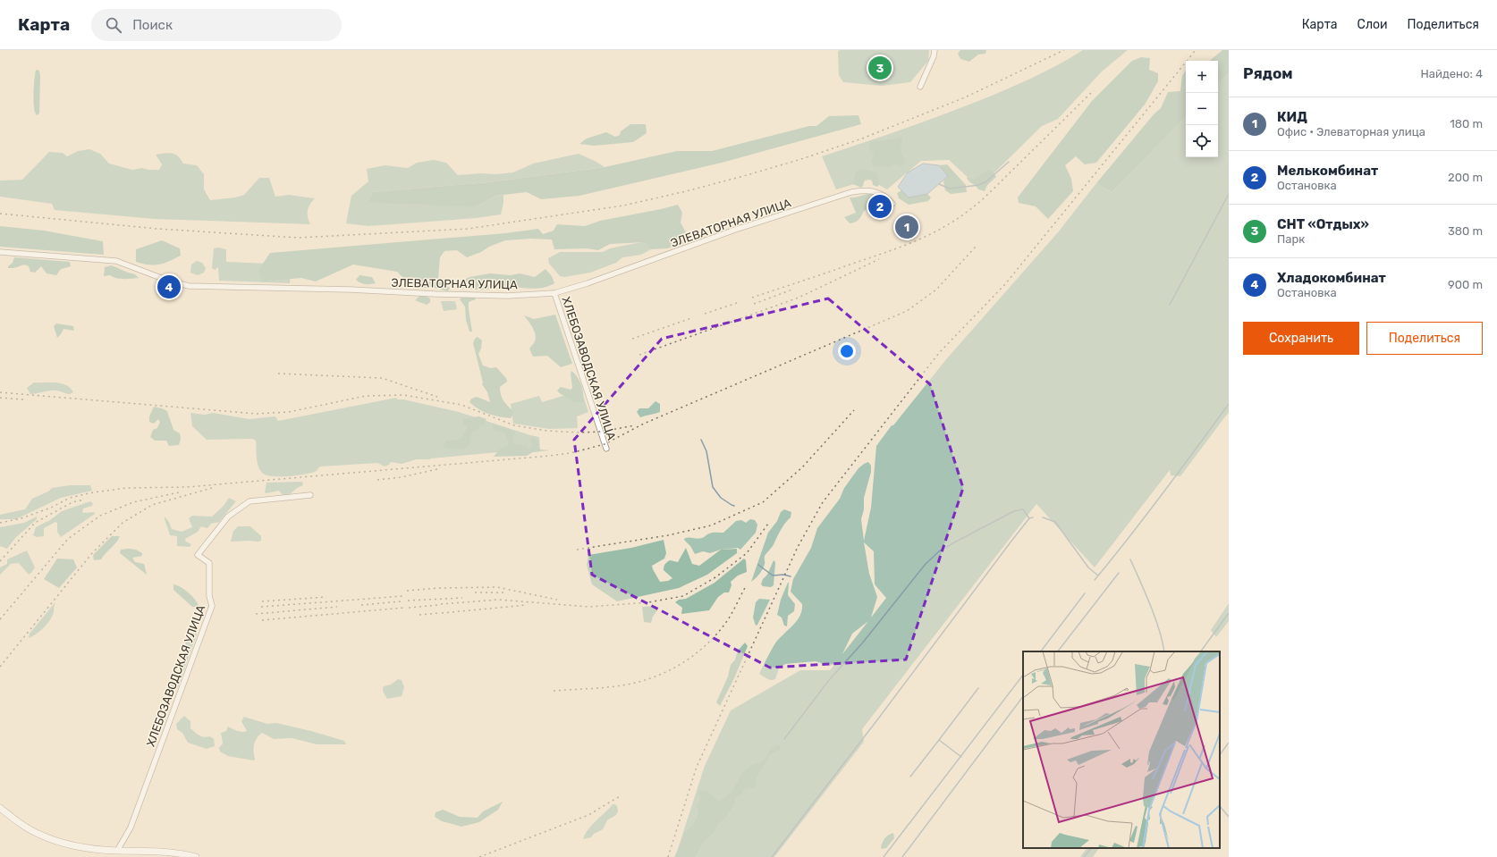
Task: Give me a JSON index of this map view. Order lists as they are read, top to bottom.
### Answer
{
  "streets": {
    "street": ["ЭЛЕВАТОРНАЯ УЛИЦА", "ХЛЕБОЗАВОДСКАЯ УЛИЦА"]
  },
  "crossings": [
    ["ЭЛЕВАТОРНАЯ УЛИЦА", "ХЛЕБОЗАВОДСКАЯ УЛИЦА"]
  ],
  "page": {
    "header": "Карта",
    "search": "Поиск",
    "nav": ["Карта", "Слои", "Поделиться"],
    "heading": ["Рядом", "Найдено: 4"],
    "pins": [
      "3",
      "2",
      "1",
      "4"
    ],
    "map_buttons": ["+", "−"],
    "list": [
      {
        "mark": "1",
        "name": "КИД",
        "note": "Офис · Элеваторная улица",
        "value": "180 m"
      },
      {
        "mark": "2",
        "name": "Мелькомбинат",
        "note": "Остановка",
        "value": "200 m"
      },
      {
        "mark": "3",
        "name": "СНТ «Отдых»",
        "note": "Парк",
        "value": "380 m"
      },
      {
        "mark": "4",
        "name": "Хладокомбинат",
        "note": "Остановка",
        "value": "900 m"
      }
    ],
    "buttons": ["Сохранить", "Поделиться"]
  }
}
